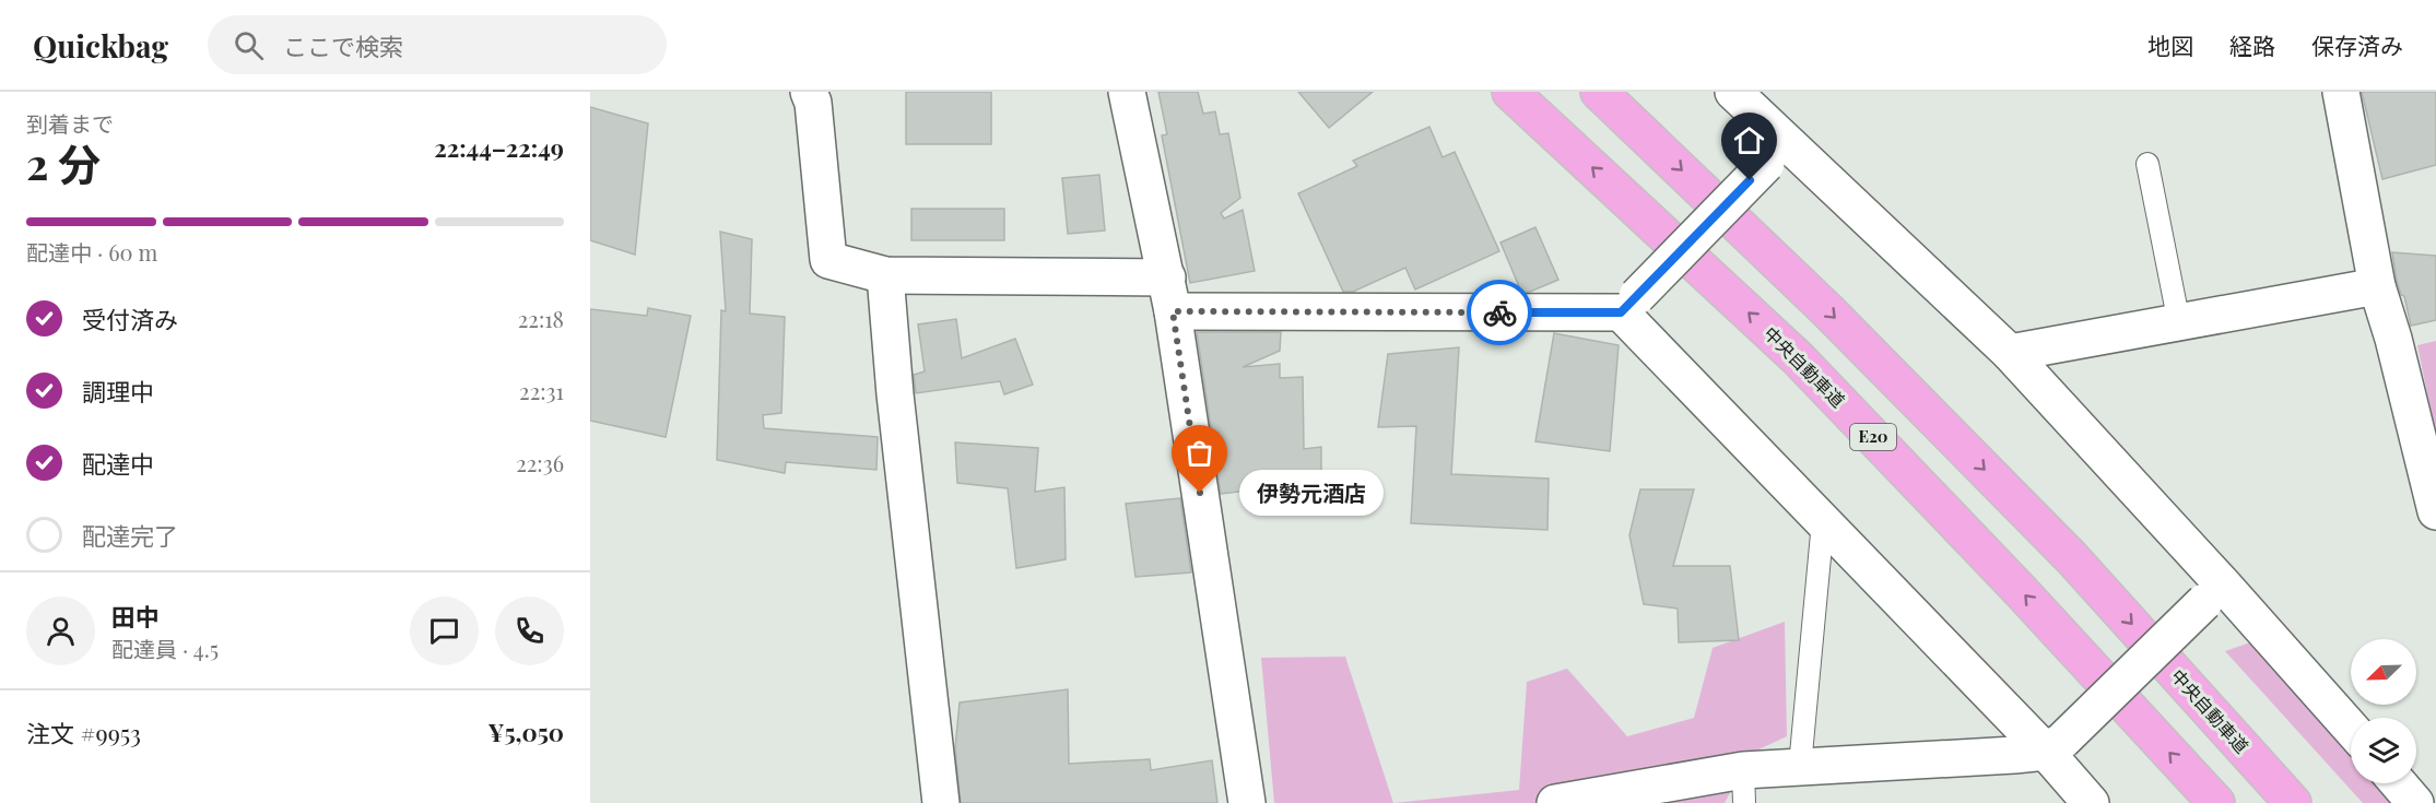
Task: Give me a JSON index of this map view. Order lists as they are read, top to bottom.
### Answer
{
  "streets": {
    "highway": ["中央自動車道", "E20"]
  },
  "places": ["伊勢元酒店"],
  "north": "bottom left",
  "page": {
    "header": "Quickbag",
    "search": "ここで検索",
    "nav": ["地図", "経路", "保存済み"],
    "heading": ["2 分", "到着まで", "22:44–22:49"],
    "panel": [
      "田中",
      "配達員 · 4.5",
      "注文 #9953",
      "¥5,050"
    ],
    "bar": "配達中 · 60 m",
    "list": [
      ["受付済み", "22:18"],
      ["調理中", "22:31"],
      ["配達中", "22:36"],
      "配達完了"
    ],
    "bubble": "伊勢元酒店"
  }
}
